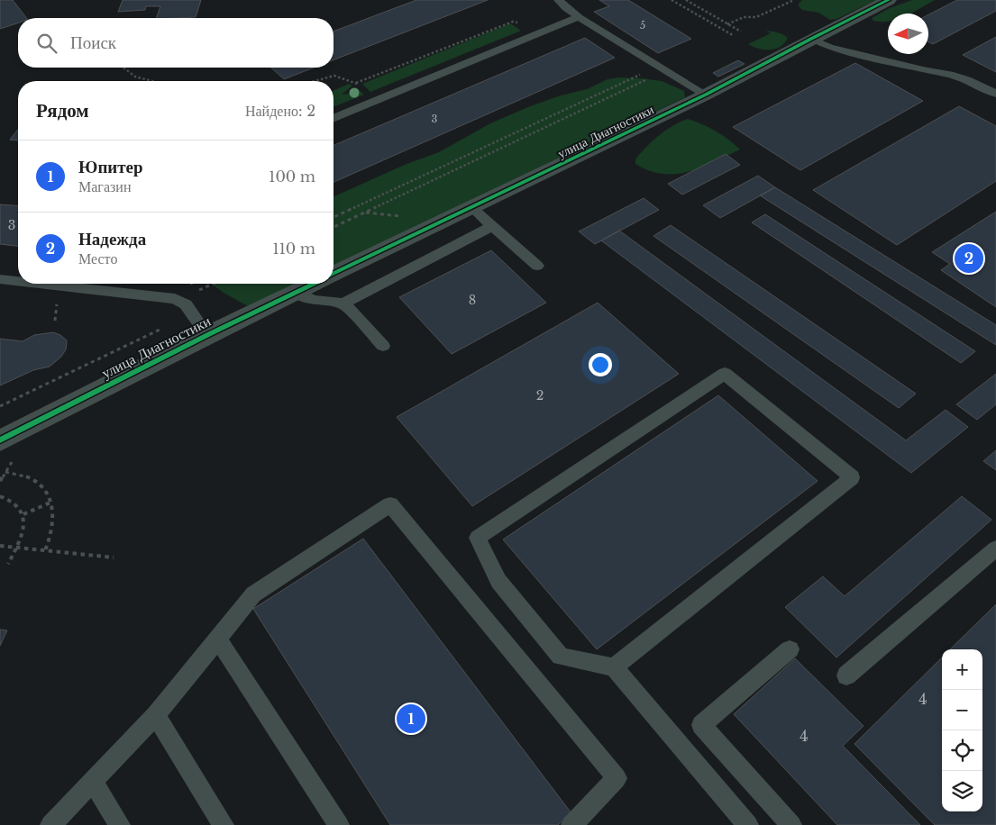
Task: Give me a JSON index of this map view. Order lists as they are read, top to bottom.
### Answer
{
  "streets": {
    "street": ["улица Диагностики"]
  },
  "house_numbers": [
    "5",
    "3",
    "3",
    "8",
    "2",
    "4",
    "4"
  ],
  "north": "left",
  "page": {
    "search": "Поиск",
    "heading": ["Рядом", "Найдено: 2"],
    "list": [
      {
        "mark": "1",
        "name": "Юпитер",
        "note": "Магазин",
        "value": "100 m"
      },
      {
        "mark": "2",
        "name": "Надежда",
        "note": "Место",
        "value": "110 m"
      }
    ],
    "pins": ["2", "1"],
    "map_buttons": ["+", "−"]
  }
}
